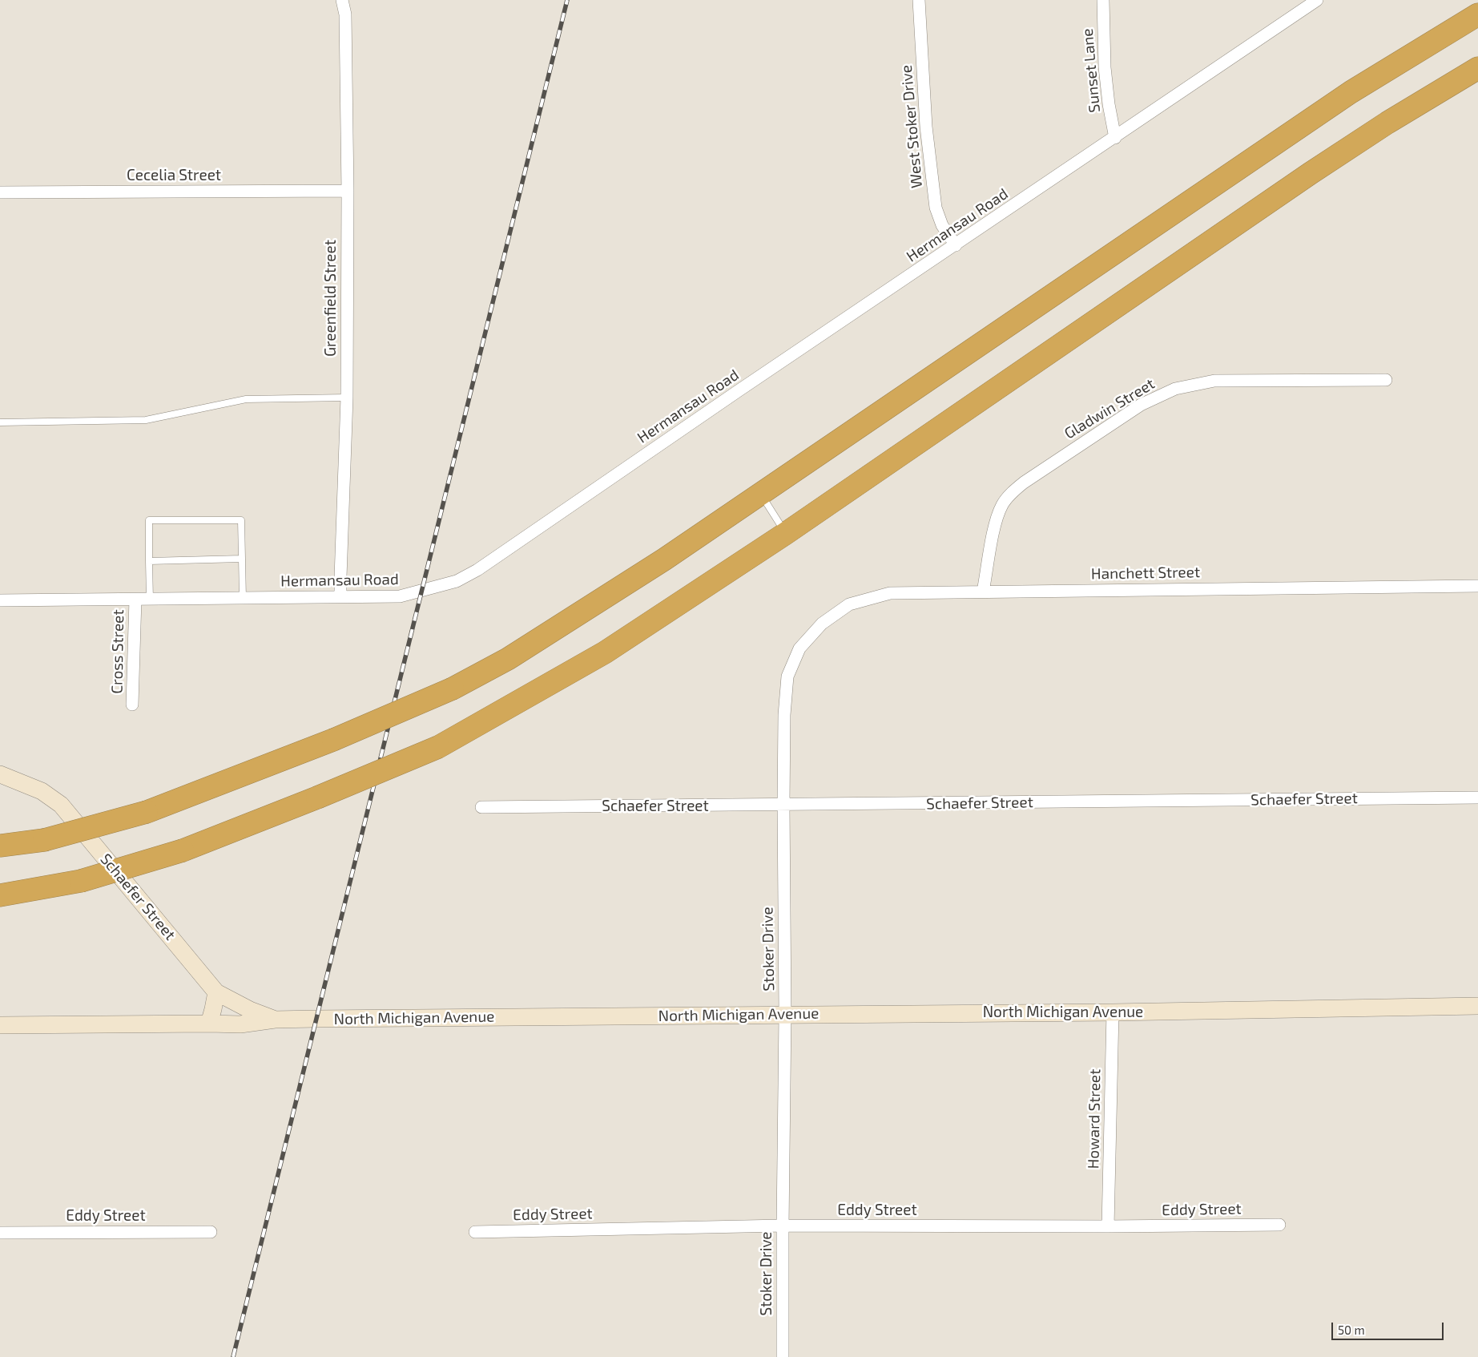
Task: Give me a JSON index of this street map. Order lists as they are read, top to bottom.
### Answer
{
  "streets": {
    "street": [
      "Sunset Lane",
      "West Stoker Drive",
      "Cecelia Street",
      "Hermansau Road",
      "Greenfield Street",
      "Gladwin Street",
      "Hanchett Street",
      "Cross Street",
      "Schaefer Street",
      "Stoker Drive",
      "North Michigan Avenue",
      "Howard Street",
      "Eddy Street"
    ]
  },
  "crossings": [
    ["Sunset Lane", "Hermansau Road"],
    ["West Stoker Drive", "Hermansau Road"],
    ["Cecelia Street", "Greenfield Street"],
    ["Hermansau Road", "Greenfield Street"],
    ["Hermansau Road", "Cross Street"],
    ["Gladwin Street", "Hanchett Street"],
    ["Hanchett Street", "Stoker Drive"],
    ["Schaefer Street", "Stoker Drive"],
    ["Schaefer Street", "North Michigan Avenue"],
    ["Stoker Drive", "North Michigan Avenue"],
    ["Stoker Drive", "Eddy Street"],
    ["North Michigan Avenue", "Howard Street"],
    ["Howard Street", "Eddy Street"]
  ],
  "scale_bar": "50 m"
}
